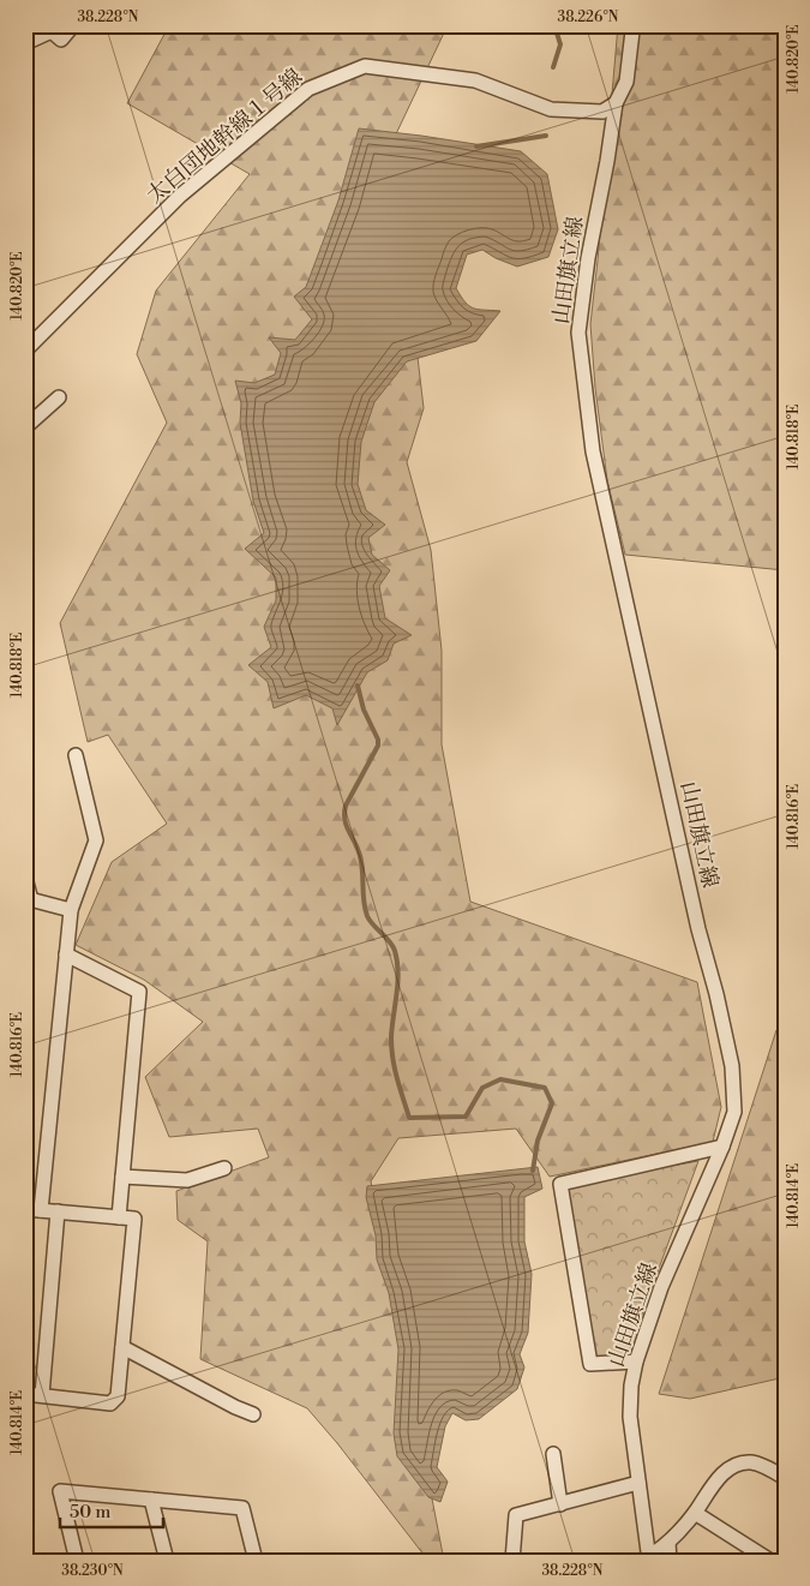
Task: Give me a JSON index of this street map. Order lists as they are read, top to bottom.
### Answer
{
  "streets": {
    "street": ["太白団地幹線１号線", "山田旗立線"]
  },
  "crossings": [
    ["太白団地幹線１号線", "山田旗立線"]
  ],
  "scale_bar": "50 m",
  "coordinates": [
    "38.228°N",
    "38.226°N",
    "140.820°E",
    "140.818°E",
    "140.816°E",
    "140.814°E",
    "38.230°N"
  ]
}
